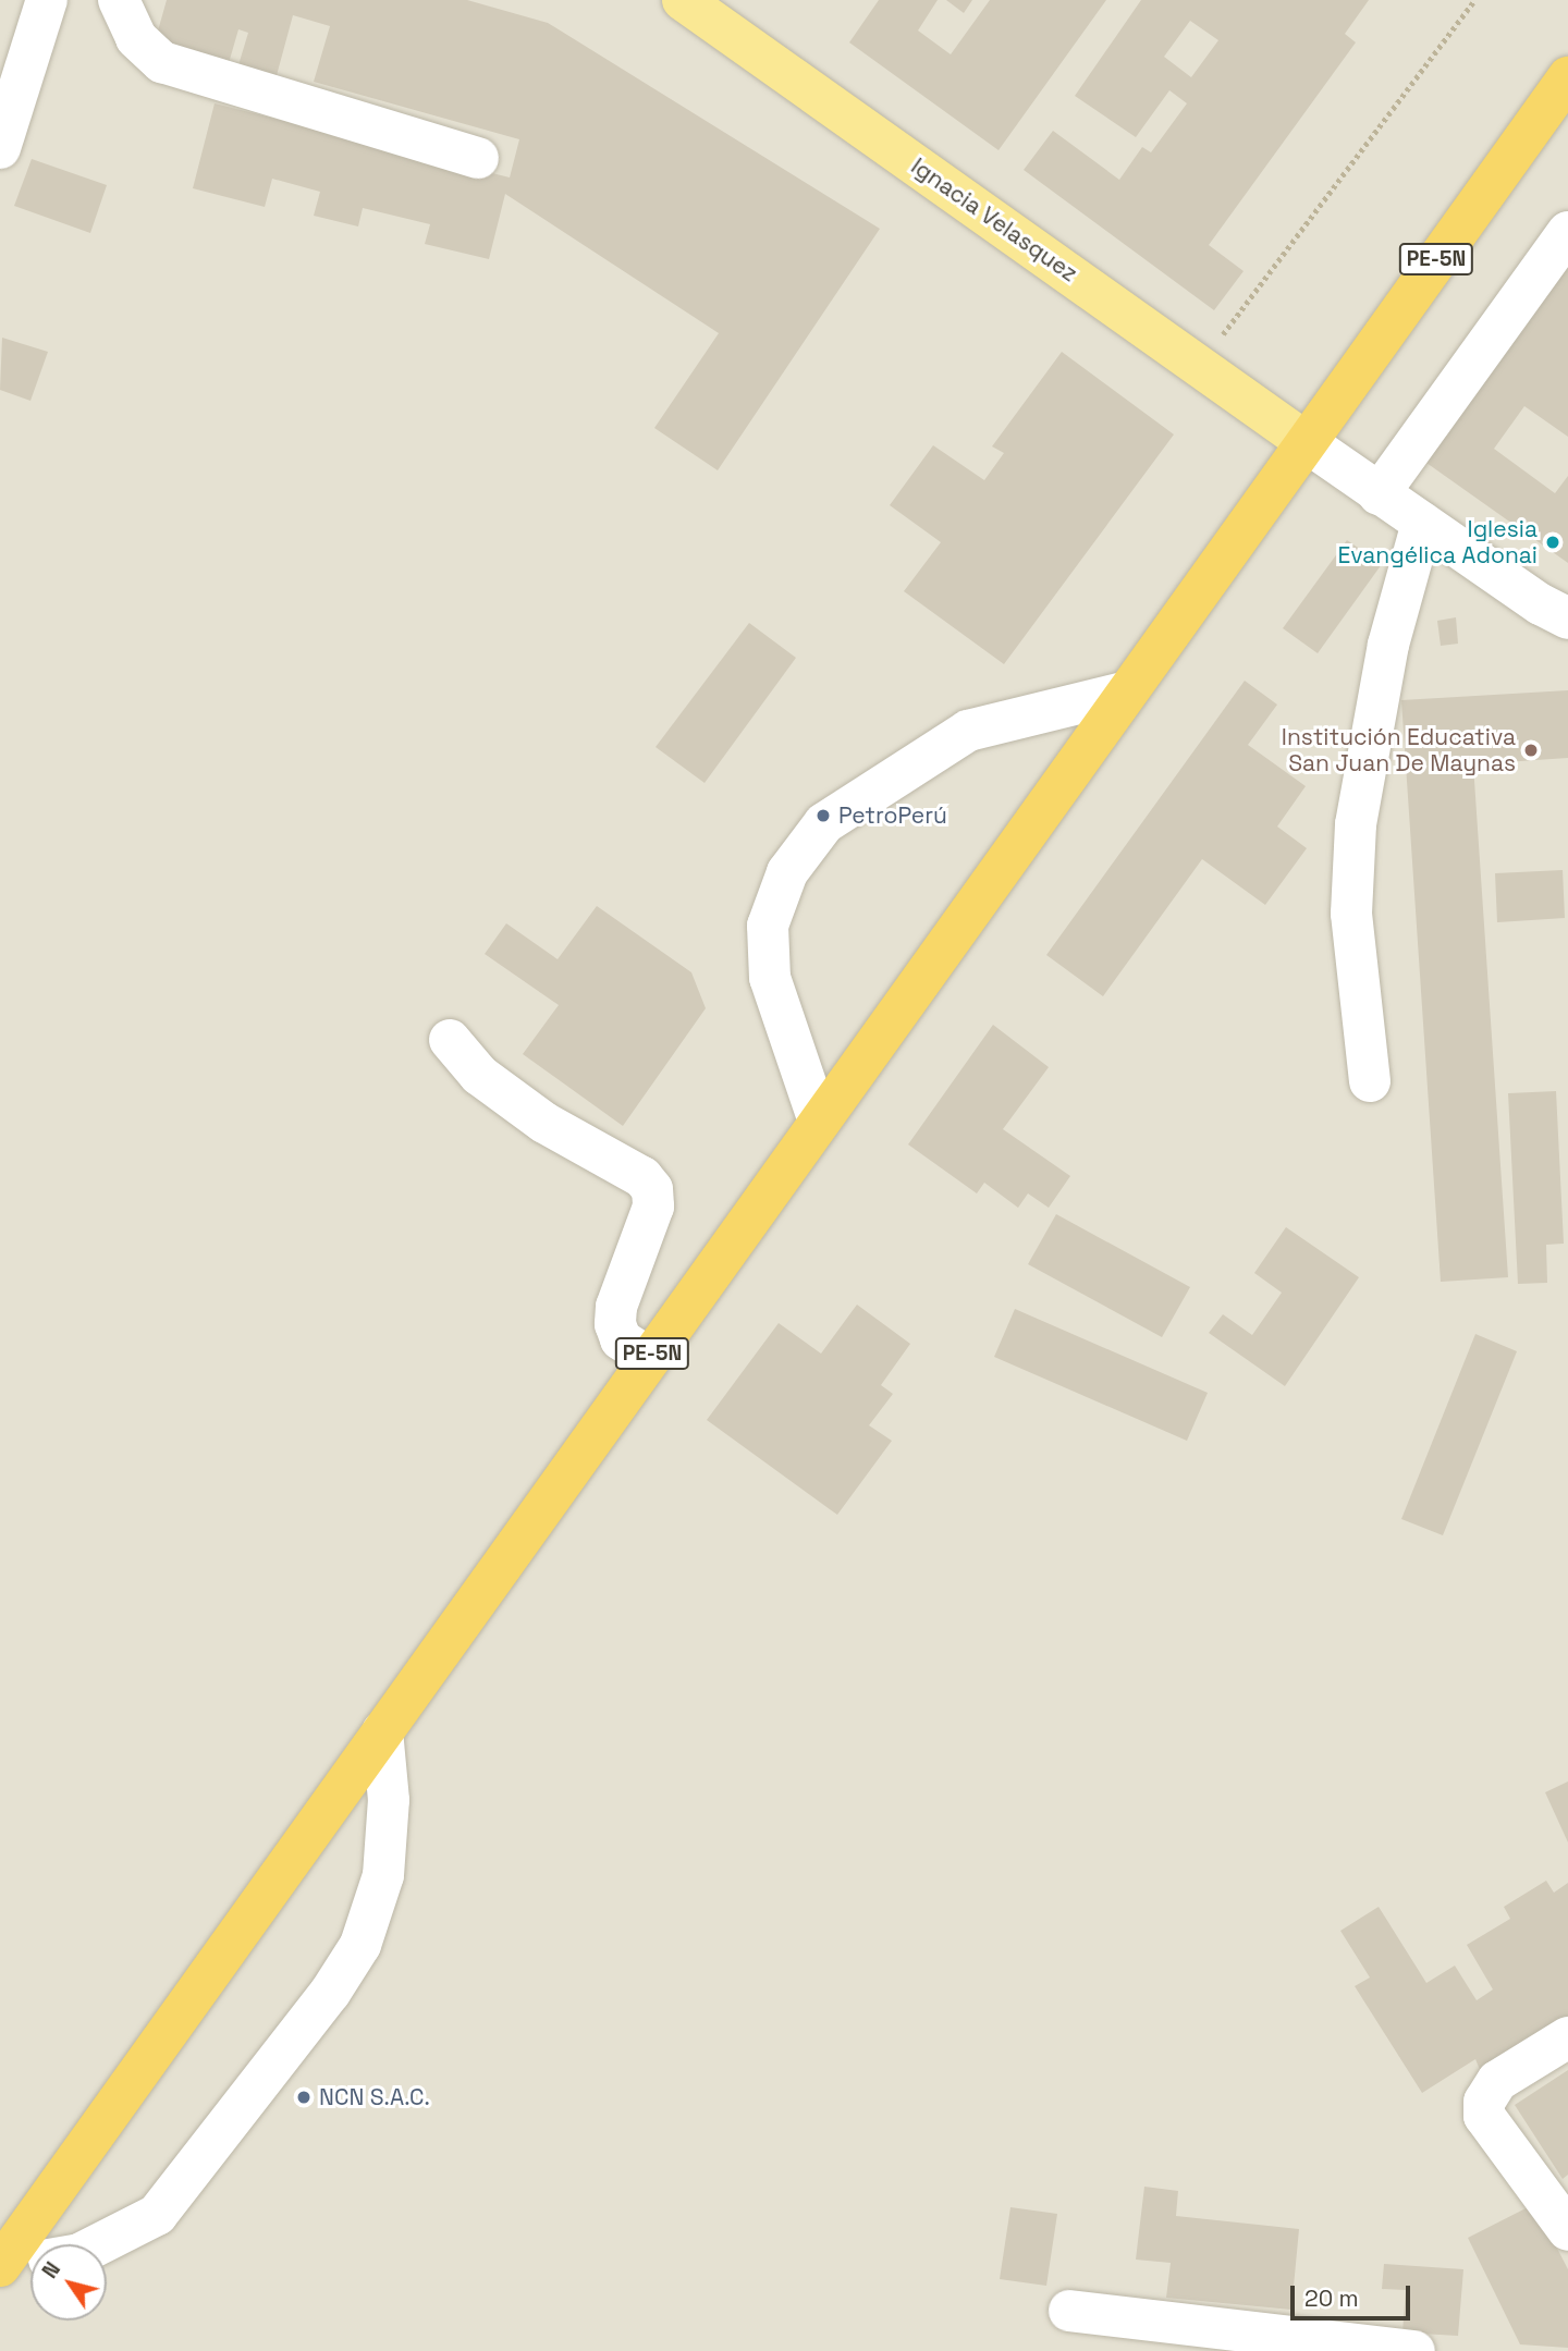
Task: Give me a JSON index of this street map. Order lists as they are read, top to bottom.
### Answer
{
  "streets": {
    "highway": ["PE-5N"],
    "main road": ["Ignacia Velasquez"]
  },
  "crossings": [
    ["Ignacia Velasquez", "PE-5N"]
  ],
  "places": [
    "Iglesia Evangélica Adonai",
    "Institución Educativa San Juan De Maynas",
    "PetroPerú",
    "NCN S.A.C."
  ],
  "scale_bar": "20 m",
  "north": "top left"
}
